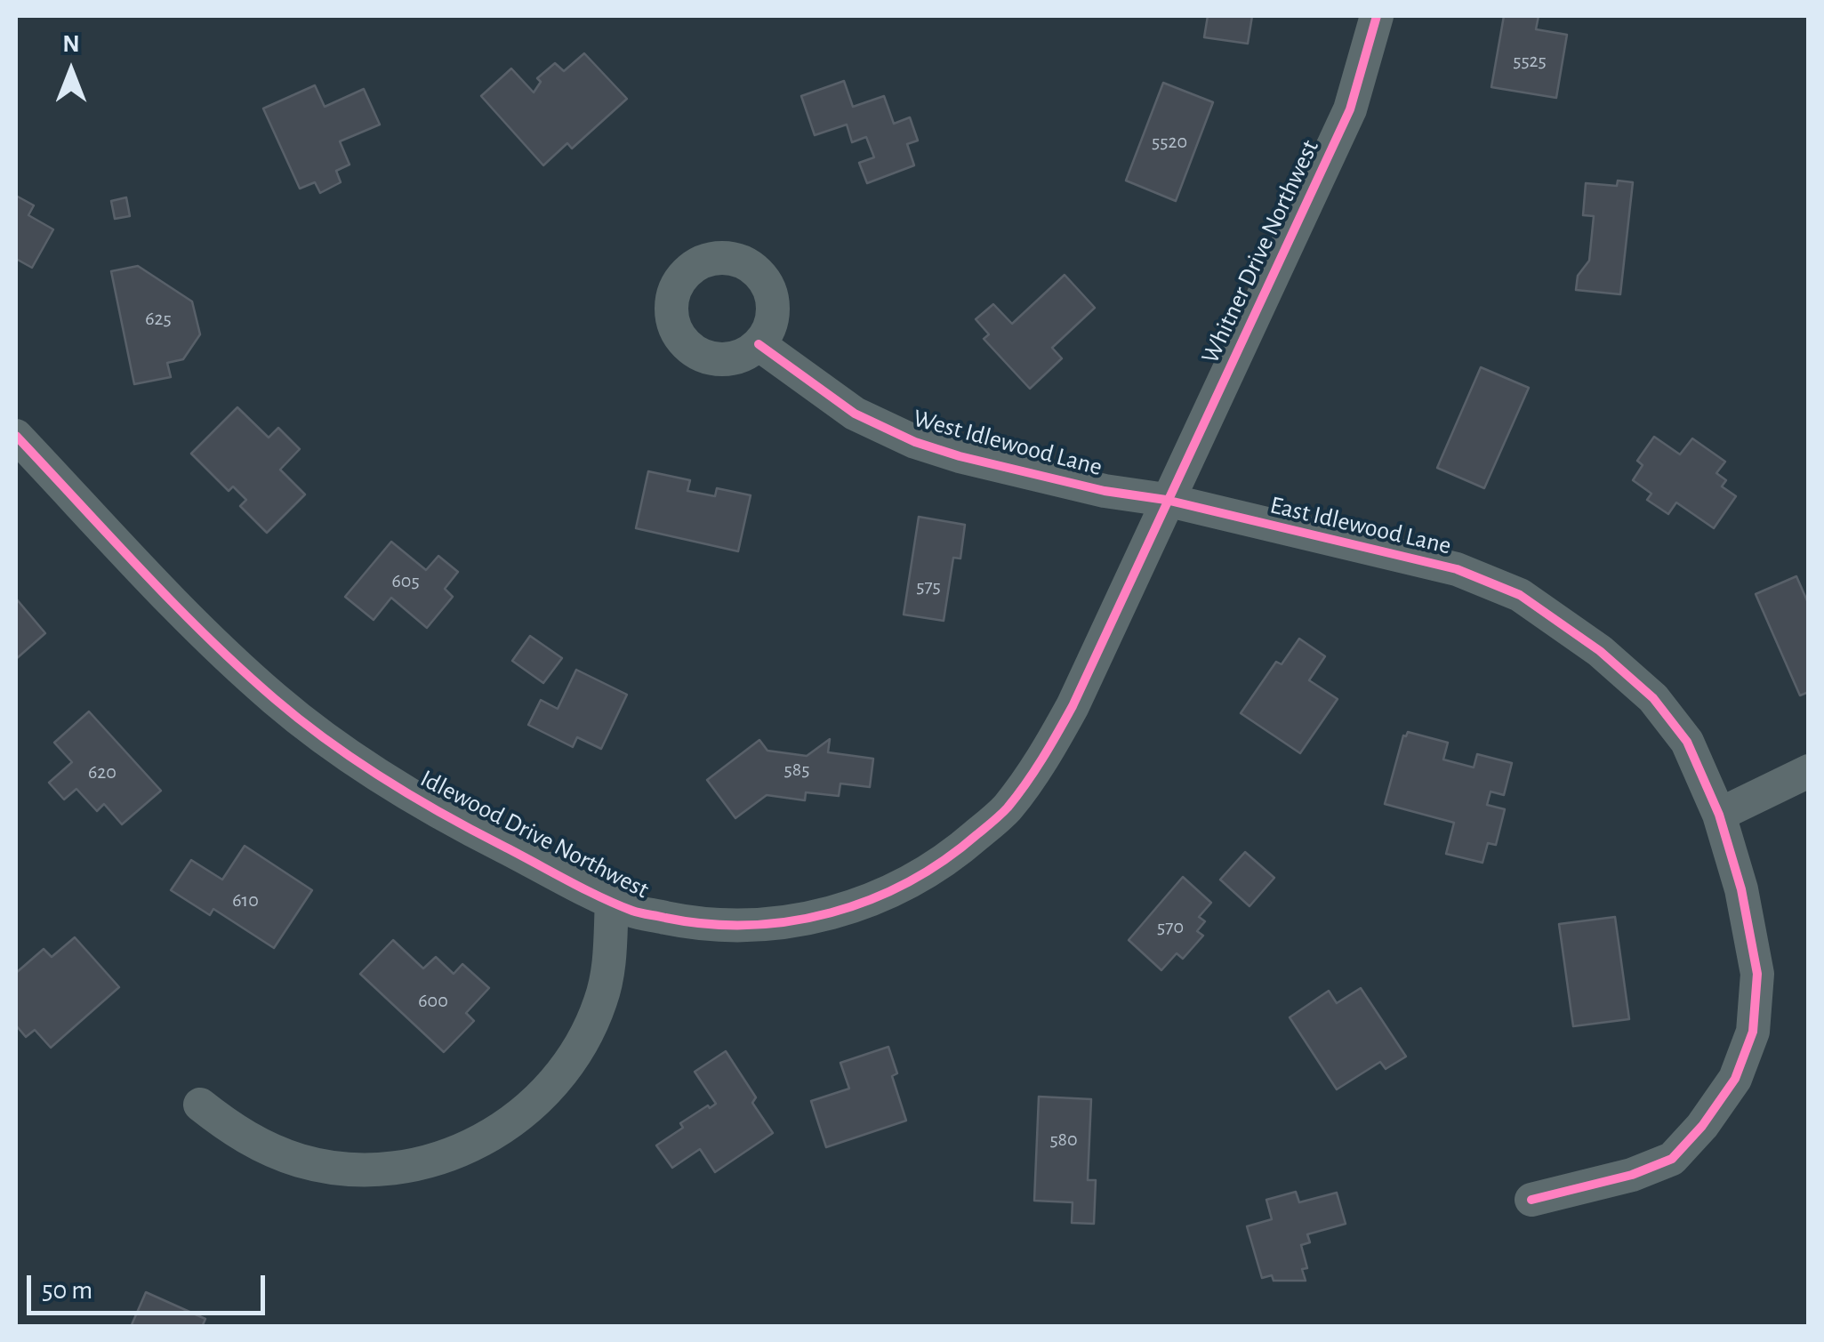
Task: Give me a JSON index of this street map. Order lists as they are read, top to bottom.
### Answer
{
  "streets": {
    "street": [
      "Whitner Drive Northwest",
      "West Idlewood Lane",
      "East Idlewood Lane",
      "Idlewood Drive Northwest"
    ]
  },
  "crossings": [
    ["Whitner Drive Northwest", "West Idlewood Lane"],
    ["Whitner Drive Northwest", "East Idlewood Lane"],
    ["Whitner Drive Northwest", "Idlewood Drive Northwest"],
    ["West Idlewood Lane", "East Idlewood Lane"],
    ["West Idlewood Lane", "Idlewood Drive Northwest"],
    ["East Idlewood Lane", "Idlewood Drive Northwest"]
  ],
  "house_numbers": [
    "5525",
    "5520",
    "625",
    "605",
    "575",
    "585",
    "620",
    "610",
    "570",
    "600",
    "580"
  ],
  "scale_bar": "50 m",
  "north": "top"
}
